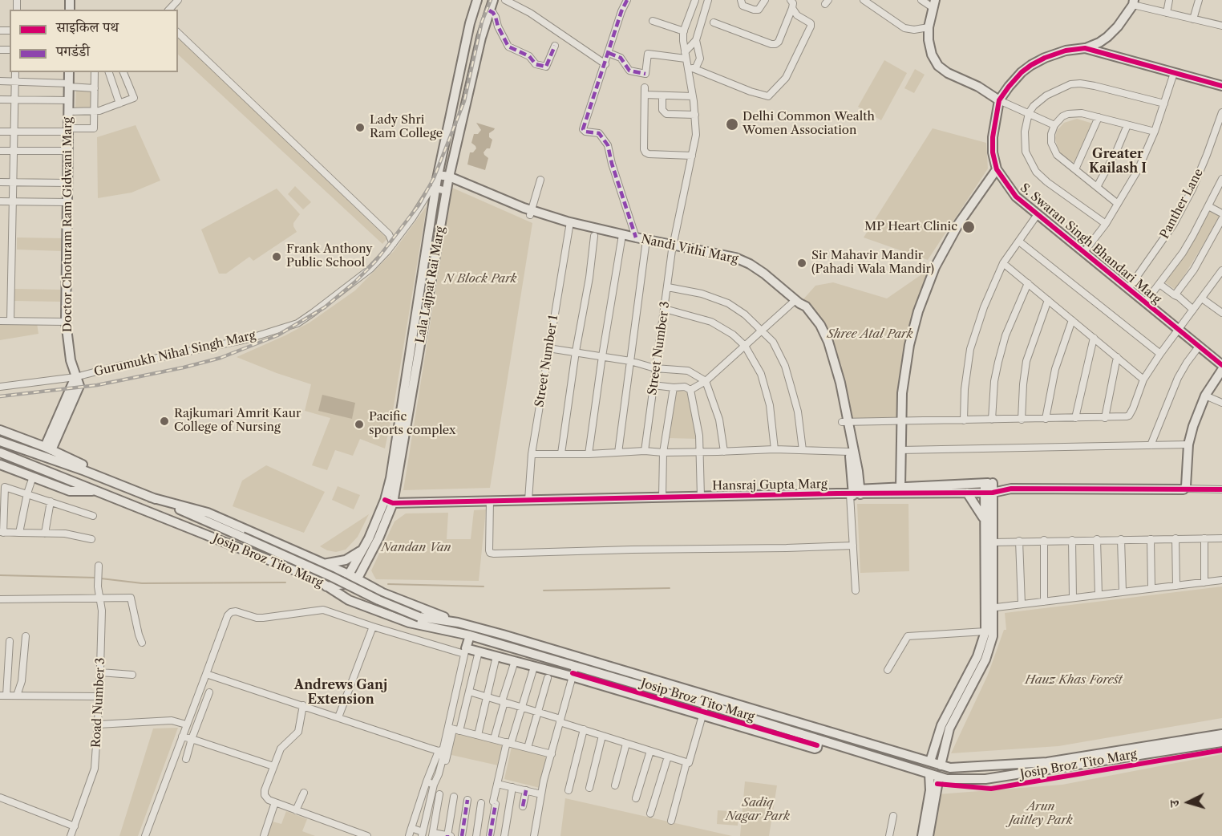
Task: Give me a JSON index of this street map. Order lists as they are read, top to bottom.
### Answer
{
  "streets": {
    "main road": [
      "Doctor Choturam Ram Gidwani Marg",
      "S. Swaran Singh Bhandari Marg",
      "Nandi Vithi Marg",
      "Lala Lajpat Rai Marg",
      "Hansraj Gupta Marg",
      "Josip Broz Tito Marg"
    ],
    "street": [
      "Panther Lane",
      "Street Number 3",
      "Gurumukh Nihal Singh Marg",
      "Street Number 1",
      "Road Number 3"
    ]
  },
  "crossings": [
    ["Panther Lane", "S. Swaran Singh Bhandari Marg"],
    ["Doctor Choturam Ram Gidwani Marg", "Gurumukh Nihal Singh Marg"],
    ["Nandi Vithi Marg", "Lala Lajpat Rai Marg"],
    ["Nandi Vithi Marg", "Street Number 3"],
    ["Nandi Vithi Marg", "Street Number 1"],
    ["Nandi Vithi Marg", "Hansraj Gupta Marg"],
    ["Lala Lajpat Rai Marg", "Gurumukh Nihal Singh Marg"],
    ["Lala Lajpat Rai Marg", "Hansraj Gupta Marg"],
    ["Street Number 1", "Hansraj Gupta Marg"]
  ],
  "districts": ["Greater Kailash I", "Andrews Ganj Extension"],
  "parks": [
    "N Block Park",
    "Shree Atal Park",
    "Nandan Van",
    "Hauz Khas Forest",
    "Sadiq Nagar Park",
    "Arun Jaitley Park"
  ],
  "places": [
    "Delhi Common Wealth Women Association",
    "Lady Shri Ram College",
    "MP Heart Clinic",
    "Frank Anthony Public School",
    "Sir Mahavir Mandir (Pahadi Wala Mandir)",
    "Rajkumari Amrit Kaur College of Nursing",
    "Pacific sports complex"
  ],
  "legend": ["साइकिल पथ", "पगडंडी"],
  "north": "left"
}
